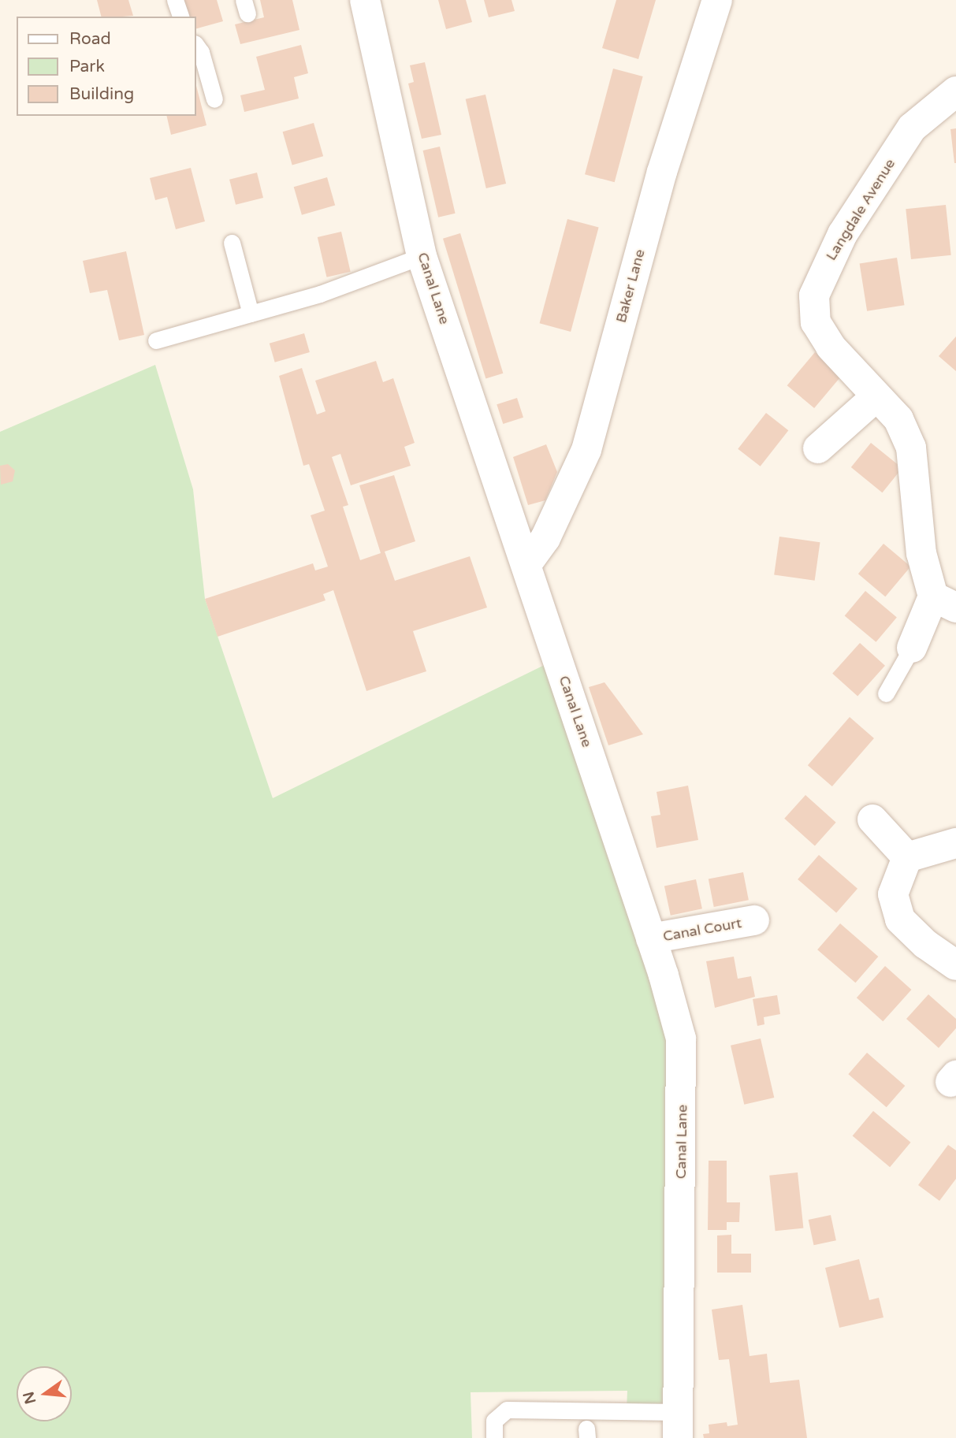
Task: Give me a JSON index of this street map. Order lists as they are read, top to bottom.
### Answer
{
  "streets": {
    "street": [
      "Langdale Avenue",
      "Baker Lane",
      "Canal Lane",
      "Canal Court"
    ]
  },
  "crossings": [
    ["Baker Lane", "Canal Lane"],
    ["Canal Lane", "Canal Court"]
  ],
  "legend": ["Road", "Park", "Building"],
  "north": "left"
}
